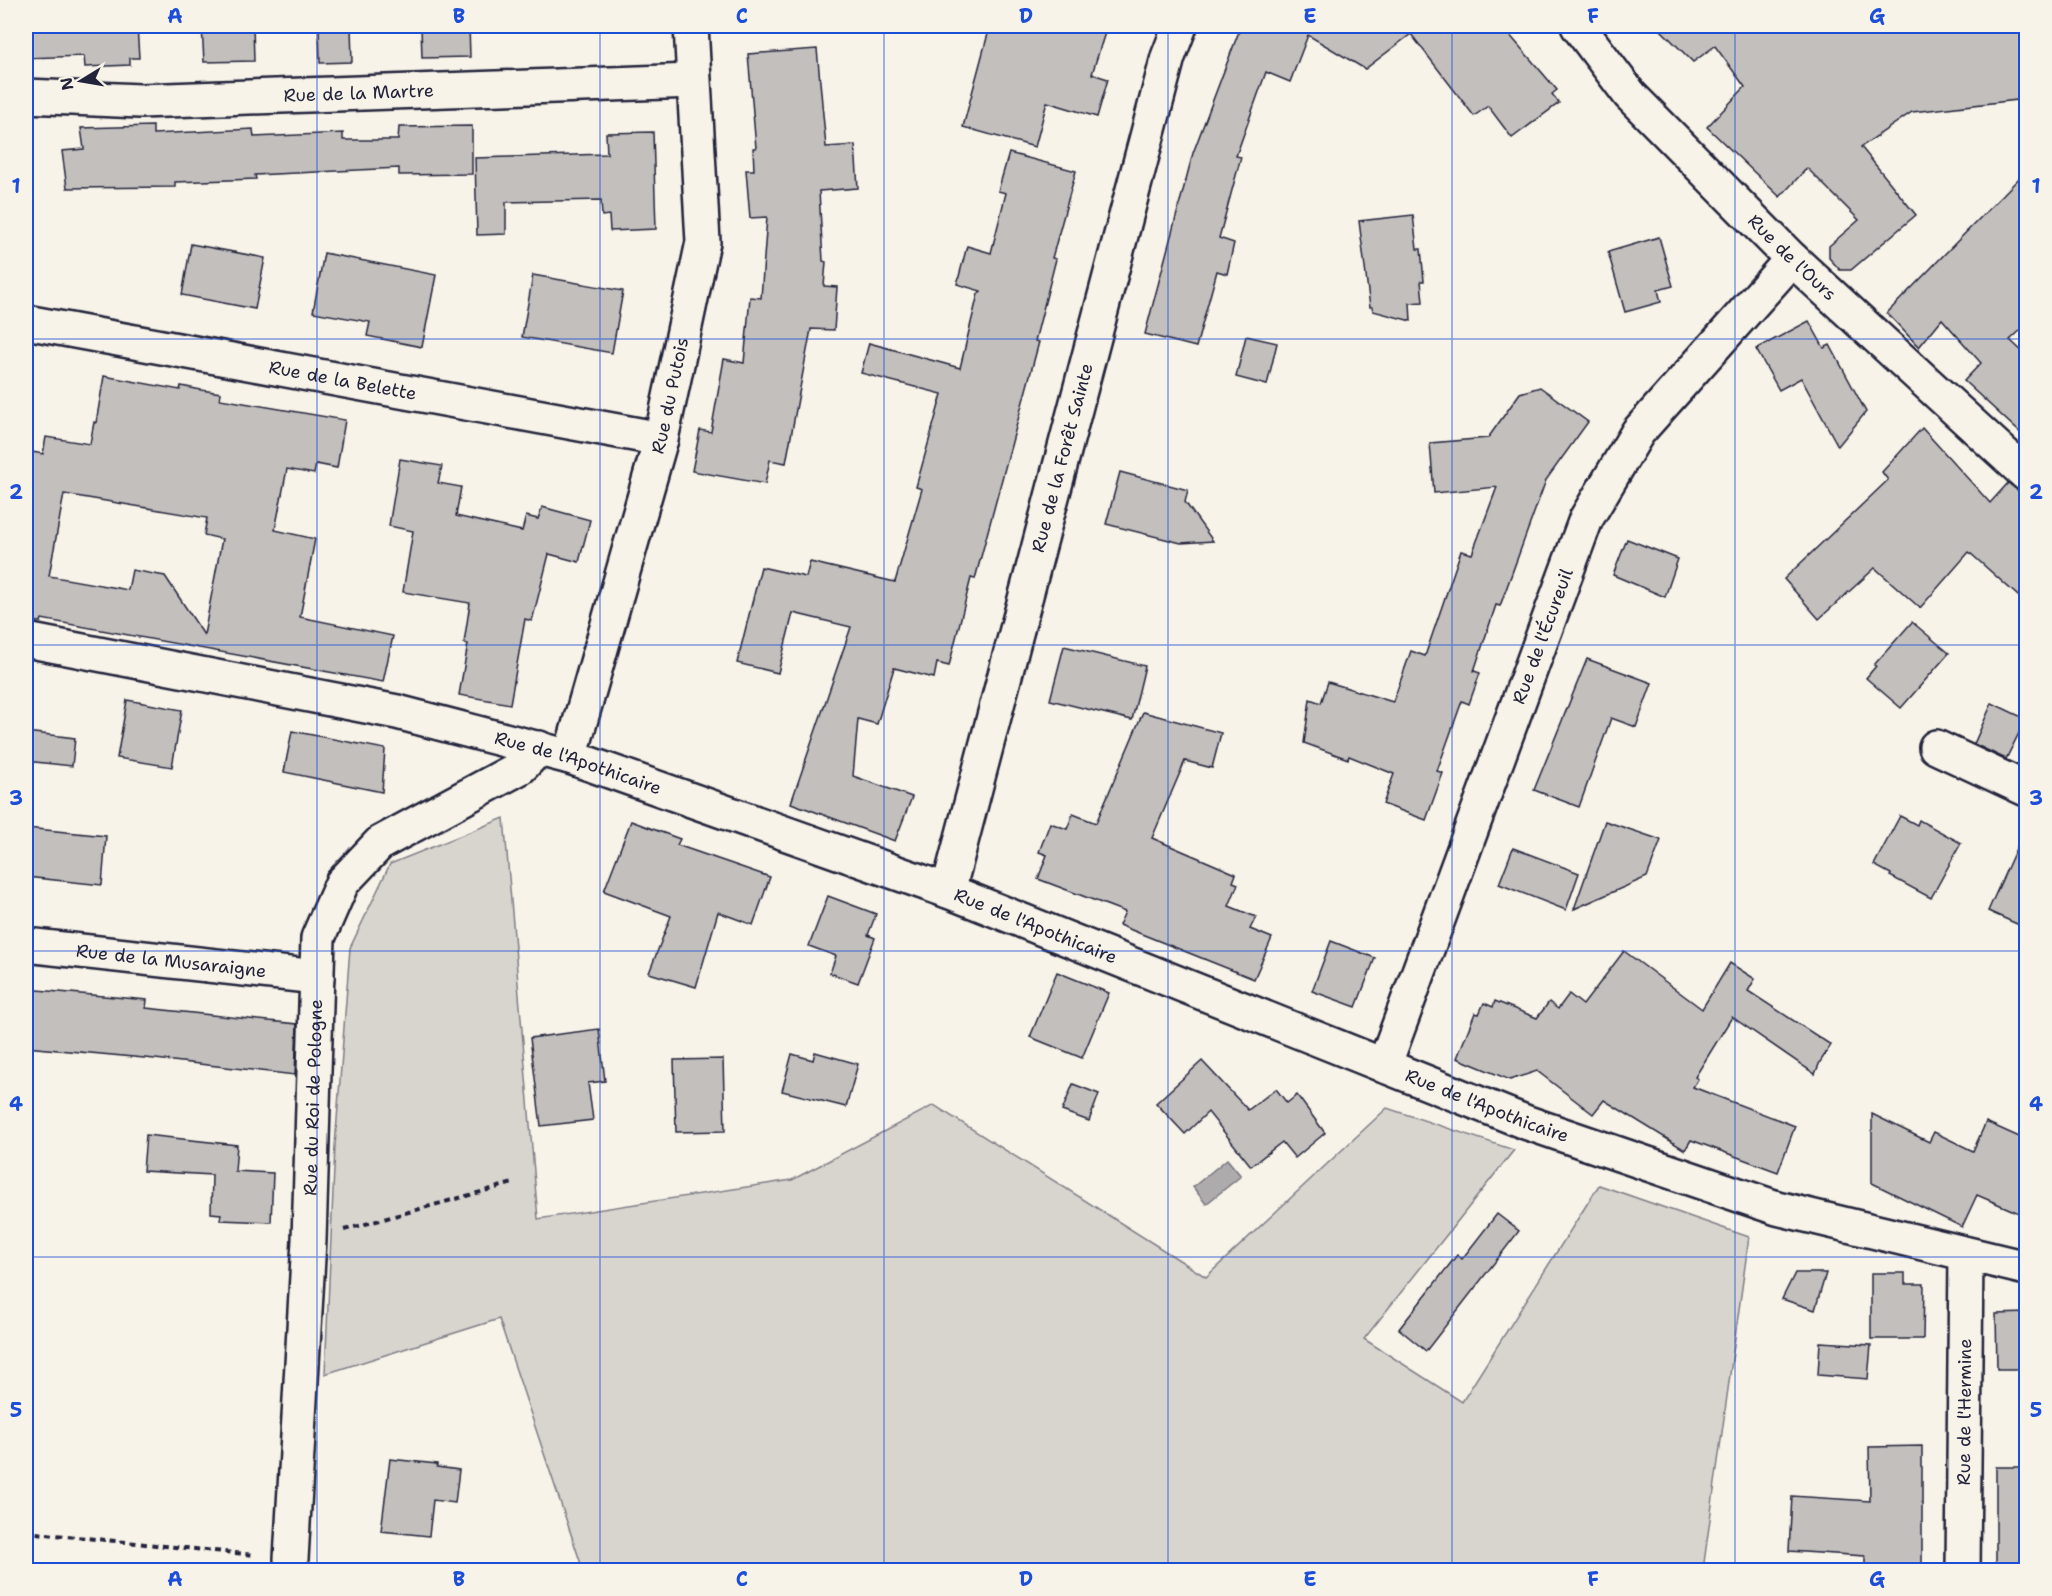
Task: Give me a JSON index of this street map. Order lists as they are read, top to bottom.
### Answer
{
  "streets": {
    "street": [
      "Rue de la Martre",
      "Rue de l'Ours",
      "Rue de la Belette",
      "Rue du Putois",
      "Rue de la Forêt Sainte",
      "Rue de l'Écureuil",
      "Rue de l'Apothicaire",
      "Rue de la Musaraigne",
      "Rue du Roi de Pologne",
      "Rue de l'Hermine"
    ]
  },
  "crossings": [
    ["Rue de la Martre", "Rue du Putois"],
    ["Rue de l'Ours", "Rue de l'Écureuil"],
    ["Rue de la Belette", "Rue du Putois"],
    ["Rue du Putois", "Rue de l'Apothicaire"],
    ["Rue de la Forêt Sainte", "Rue de l'Apothicaire"],
    ["Rue de l'Écureuil", "Rue de l'Apothicaire"],
    ["Rue de l'Apothicaire", "Rue du Roi de Pologne"],
    ["Rue de l'Apothicaire", "Rue de l'Hermine"],
    ["Rue de la Musaraigne", "Rue du Roi de Pologne"]
  ],
  "north": "left",
  "grid": {
    "columns": [
      "A",
      "B",
      "C",
      "D",
      "E",
      "F",
      "G"
    ],
    "rows": [
      "1",
      "2",
      "3",
      "4",
      "5"
    ]
  }
}
